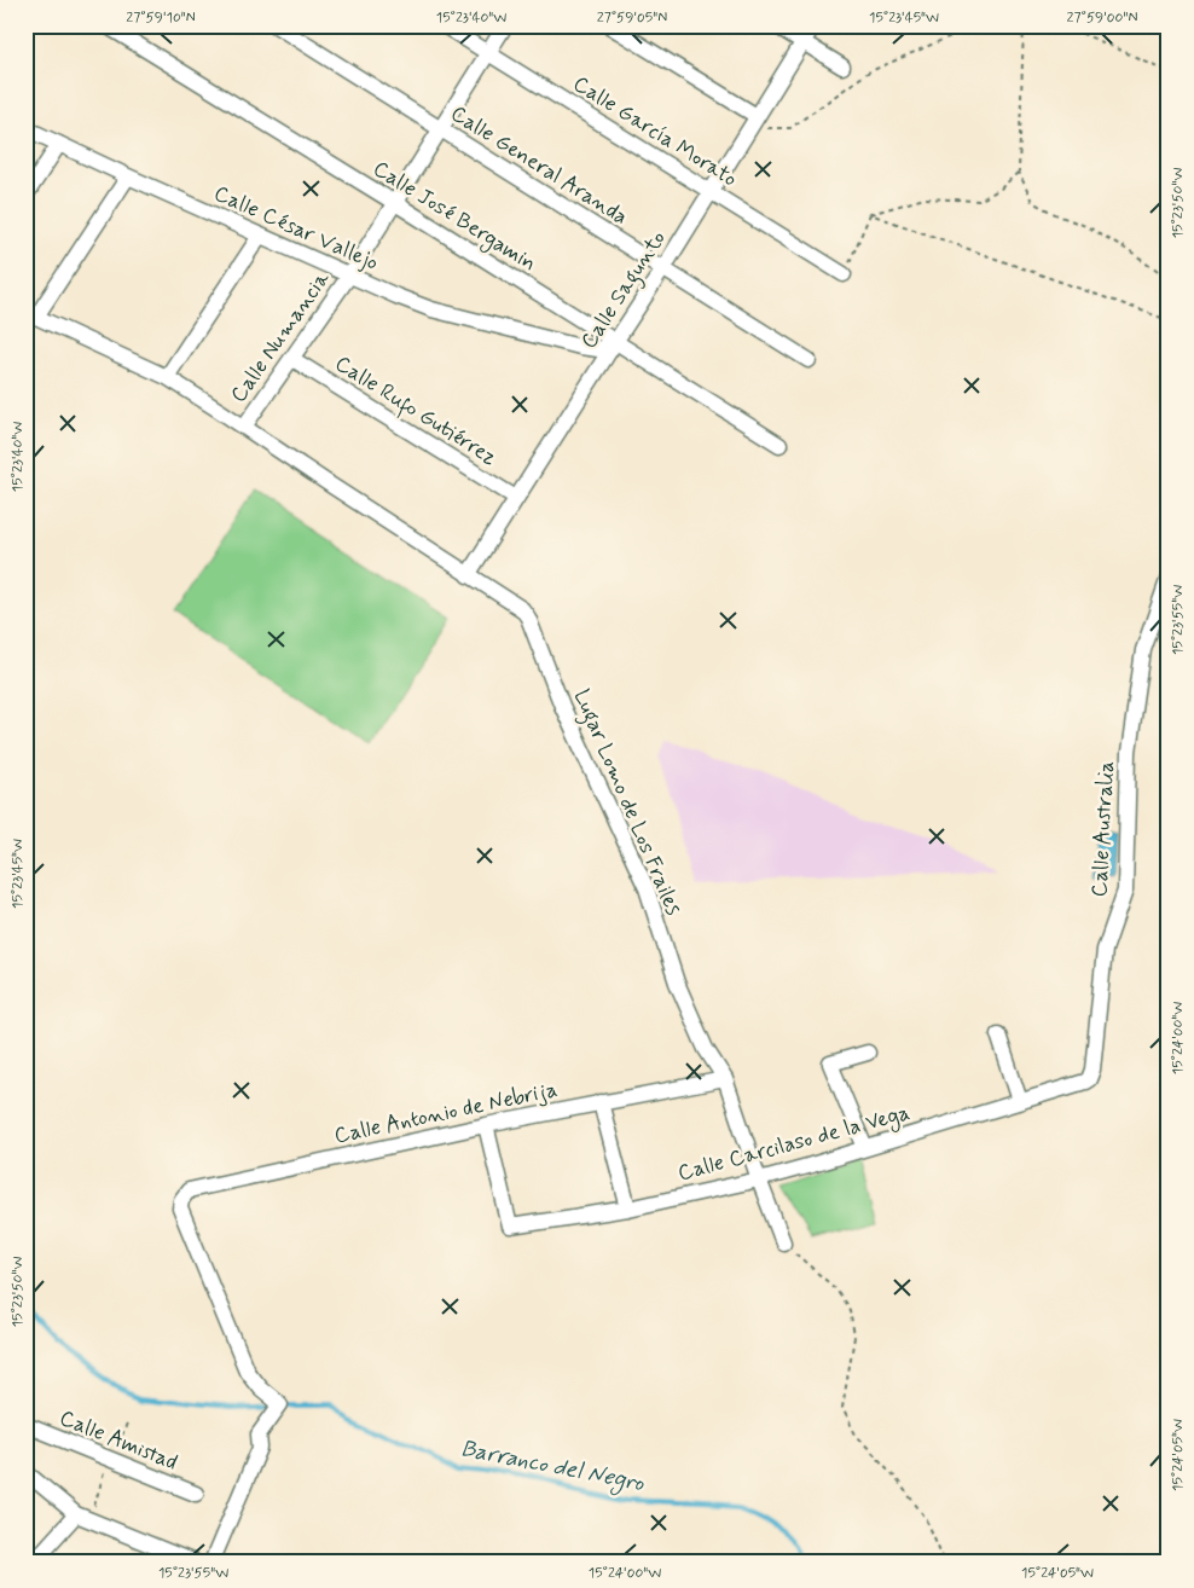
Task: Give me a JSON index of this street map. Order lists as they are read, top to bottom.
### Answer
{
  "streets": {
    "street": [
      "Calle García Morato",
      "Calle General Aranda",
      "Calle José Bergamin",
      "Calle César Vallejo",
      "Calle Sagunto",
      "Calle Numancia",
      "Calle Rufo Gutiérrez",
      "Lugar Lomo de Los Frailes",
      "Calle Australia",
      "Calle Antonio de Nebrija",
      "Calle Carcilaso de la Vega",
      "Calle Amistad"
    ]
  },
  "crossings": [
    ["Calle García Morato", "Calle Sagunto"],
    ["Calle García Morato", "Calle Numancia"],
    ["Calle General Aranda", "Calle Sagunto"],
    ["Calle General Aranda", "Calle Numancia"],
    ["Calle José Bergamin", "Calle César Vallejo"],
    ["Calle José Bergamin", "Calle Sagunto"],
    ["Calle José Bergamin", "Calle Numancia"],
    ["Calle César Vallejo", "Calle Sagunto"],
    ["Calle César Vallejo", "Calle Numancia"],
    ["Calle Sagunto", "Calle Rufo Gutiérrez"],
    ["Calle Sagunto", "Lugar Lomo de Los Frailes"],
    ["Calle Numancia", "Calle Rufo Gutiérrez"],
    ["Lugar Lomo de Los Frailes", "Calle Antonio de Nebrija"],
    ["Lugar Lomo de Los Frailes", "Calle Carcilaso de la Vega"],
    ["Calle Australia", "Calle Carcilaso de la Vega"],
    ["Calle Antonio de Nebrija", "Calle Carcilaso de la Vega"]
  ],
  "water": ["Barranco del Negro"],
  "coordinates": [
    "27°59'10\"N",
    "15°23'40\"W",
    "27°59'05\"N",
    "15°23'45\"W",
    "27°59'00\"N",
    "15°23'50\"W",
    "15°23'55\"W",
    "15°24'00\"W",
    "15°24'05\"W"
  ]
}
